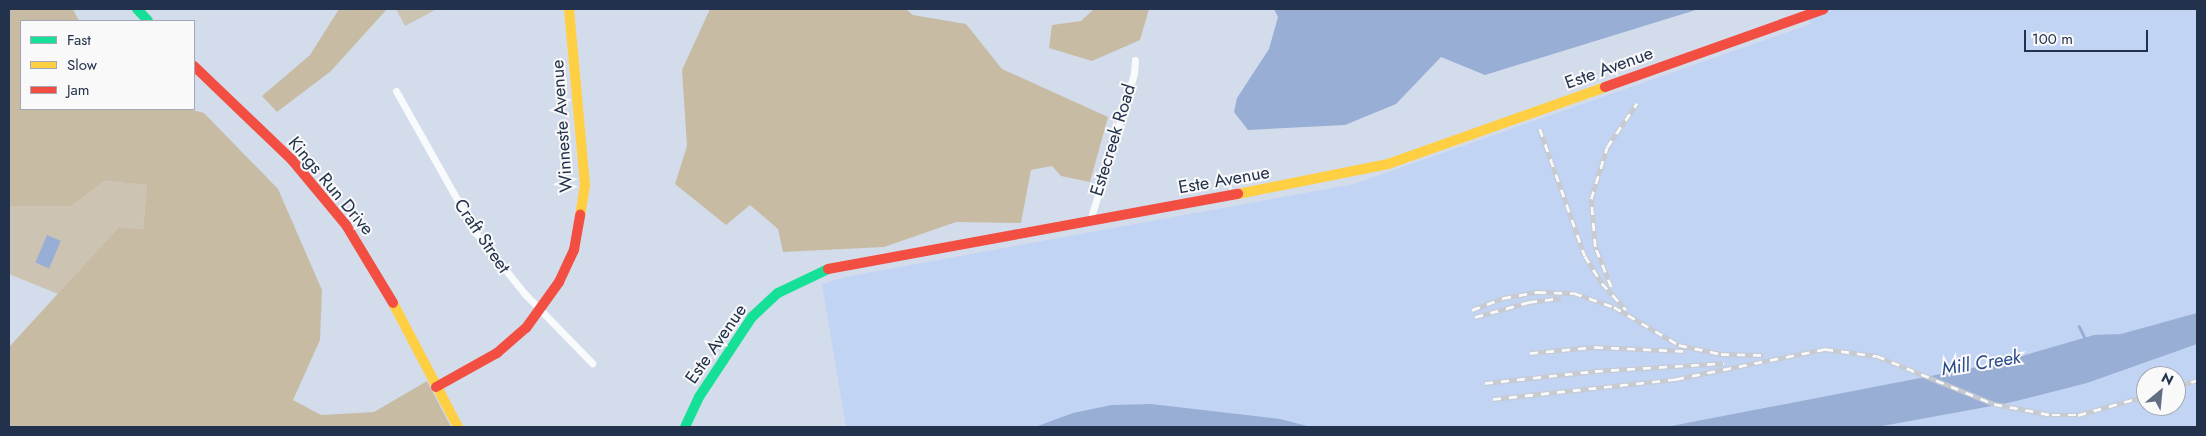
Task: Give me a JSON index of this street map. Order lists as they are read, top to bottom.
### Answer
{
  "streets": {
    "street": [
      "Este Avenue",
      "Winneste Avenue",
      "Estecreek Road",
      "Kings Run Drive",
      "Craft Street"
    ]
  },
  "crossings": [
    ["Este Avenue", "Estecreek Road"],
    ["Winneste Avenue", "Kings Run Drive"],
    ["Winneste Avenue", "Craft Street"]
  ],
  "water": ["Mill Creek"],
  "legend": ["Fast", "Slow", "Jam"],
  "scale_bar": "100 m",
  "north": "top right"
}
